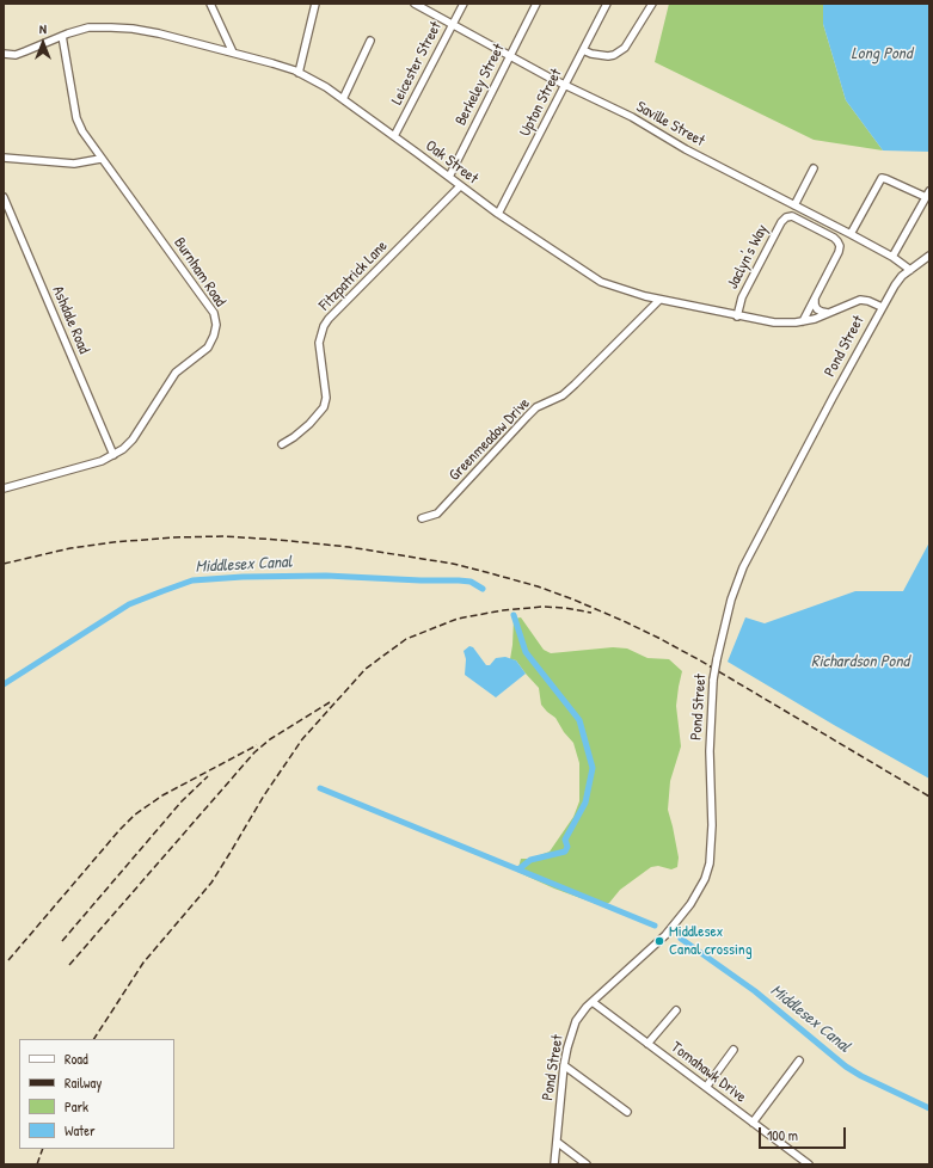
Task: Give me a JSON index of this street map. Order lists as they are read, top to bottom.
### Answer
{
  "streets": {
    "street": [
      "Leicester Street",
      "Berkeley Street",
      "Upton Street",
      "Saville Street",
      "Oak Street",
      "Jaclyn's Way",
      "Burnham Road",
      "Fitzpatrick Lane",
      "Ashdale Road",
      "Pond Street",
      "Greenmeadow Drive",
      "Tomahawk Drive"
    ]
  },
  "crossings": [
    ["Leicester Street", "Saville Street"],
    ["Leicester Street", "Oak Street"],
    ["Berkeley Street", "Saville Street"],
    ["Berkeley Street", "Oak Street"],
    ["Upton Street", "Saville Street"],
    ["Upton Street", "Oak Street"],
    ["Saville Street", "Pond Street"],
    ["Oak Street", "Jaclyn's Way"],
    ["Oak Street", "Burnham Road"],
    ["Oak Street", "Fitzpatrick Lane"],
    ["Oak Street", "Pond Street"],
    ["Oak Street", "Greenmeadow Drive"],
    ["Burnham Road", "Ashdale Road"],
    ["Pond Street", "Tomahawk Drive"]
  ],
  "water": ["Long Pond", "Middlesex Canal", "Richardson Pond"],
  "places": ["Middlesex Canal crossing"],
  "legend": [
    "Road",
    "Railway",
    "Park",
    "Water"
  ],
  "scale_bar": "100 m",
  "north": "top"
}
